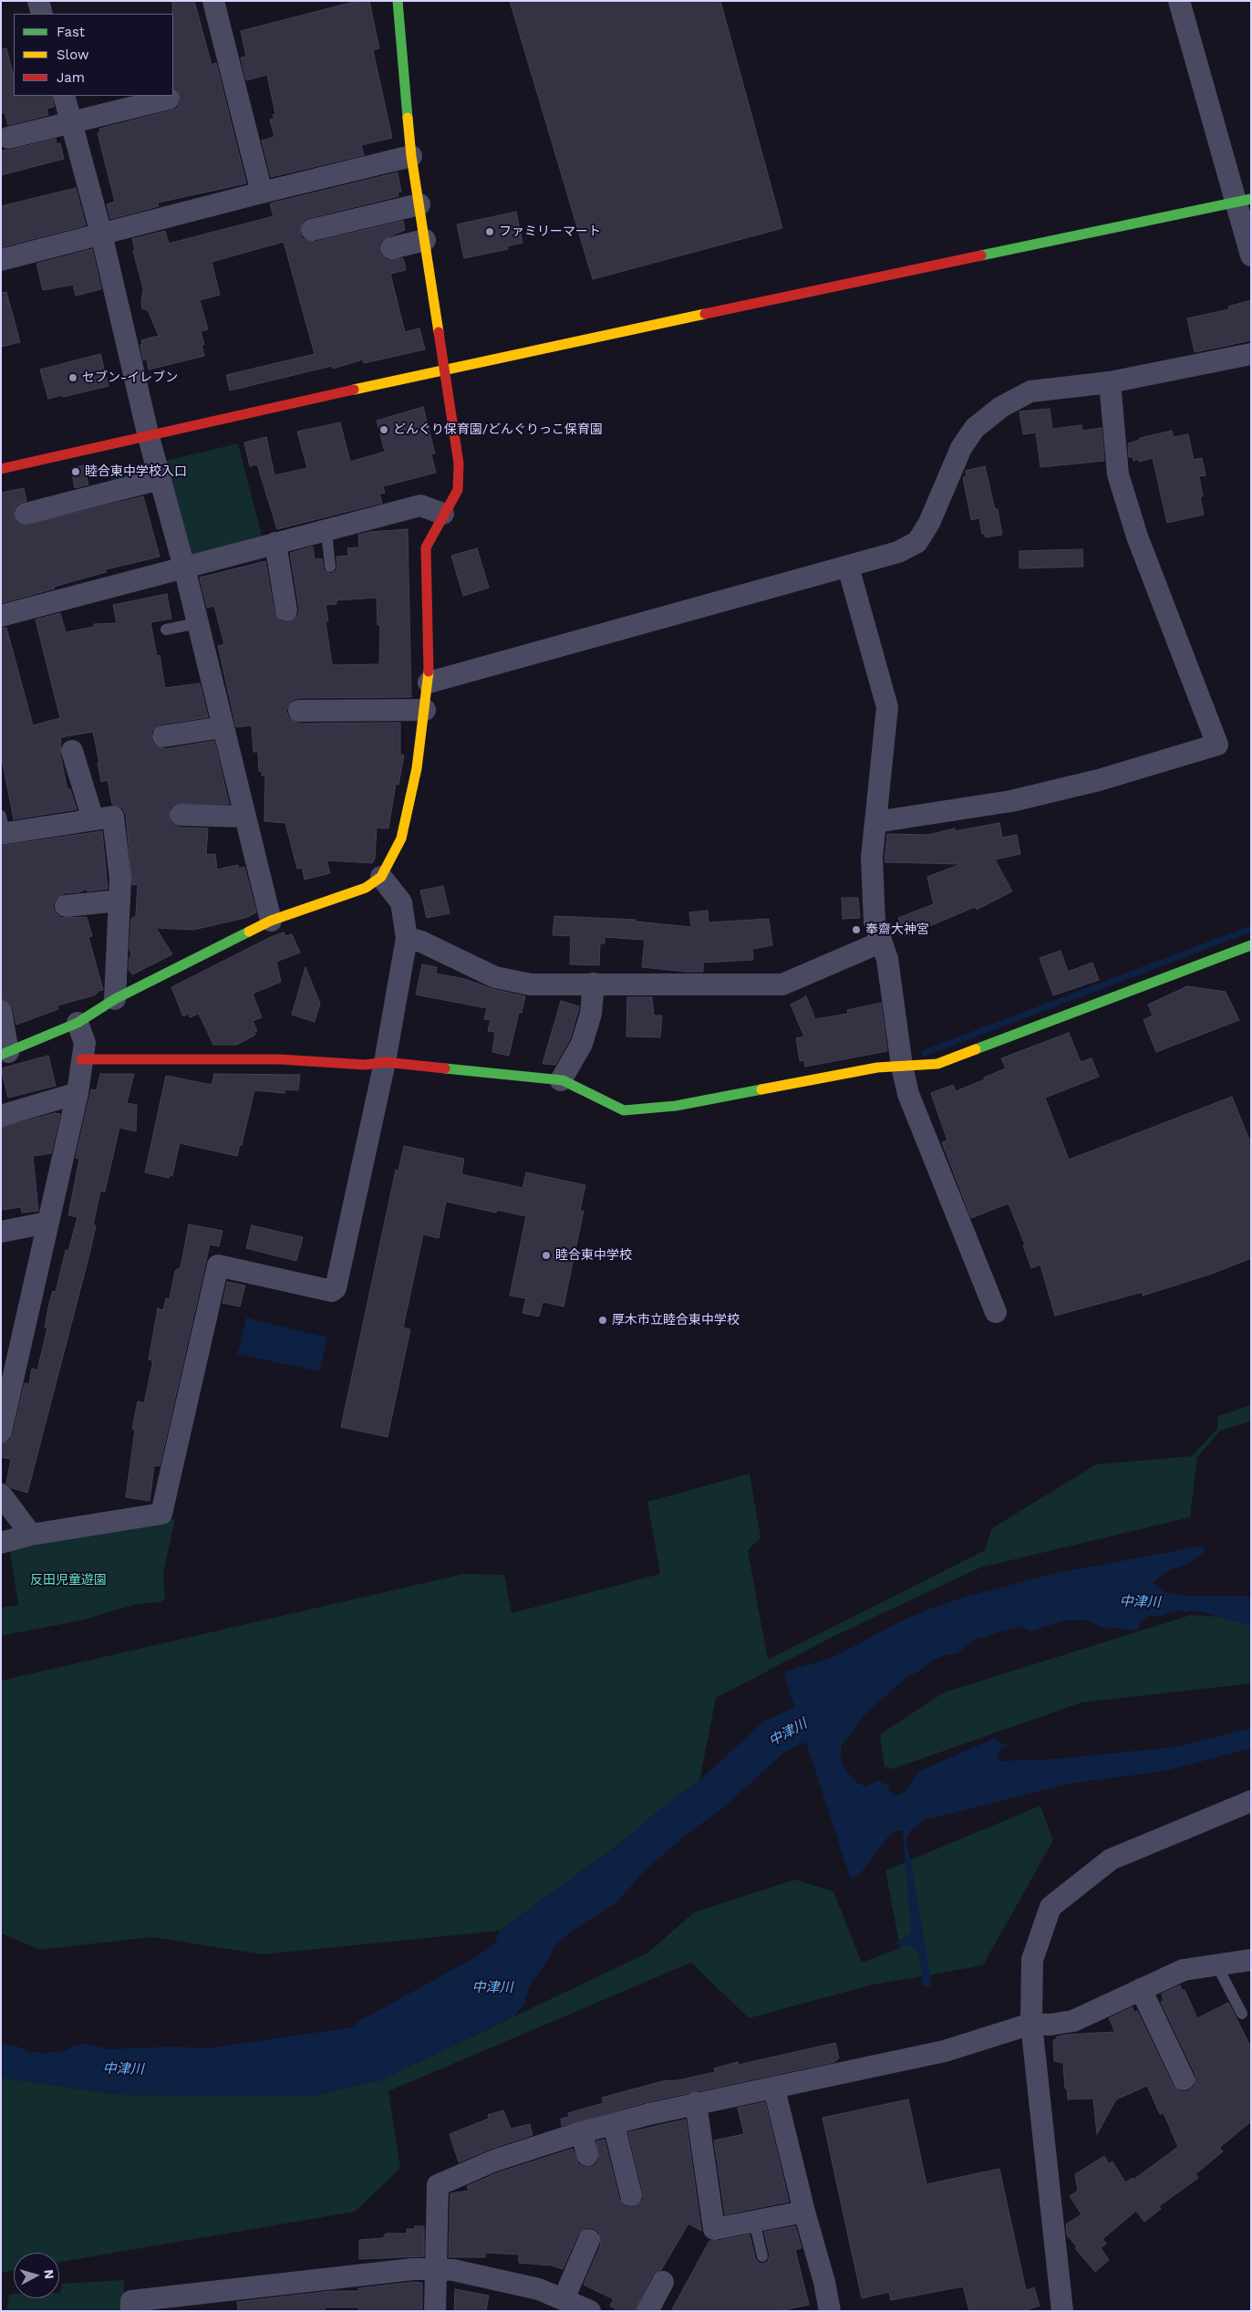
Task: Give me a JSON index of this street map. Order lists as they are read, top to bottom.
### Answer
{
  "water": ["中津川"],
  "parks": ["反田児童遊園"],
  "places": [
    "ファミリーマート",
    "セブン-イレブン",
    "どんぐり保育園/どんぐりっこ保育園",
    "睦合東中学校入口",
    "奉齋大神宮",
    "睦合東中学校",
    "厚木市立睦合東中学校"
  ],
  "legend": ["Fast", "Slow", "Jam"],
  "north": "right"
}
